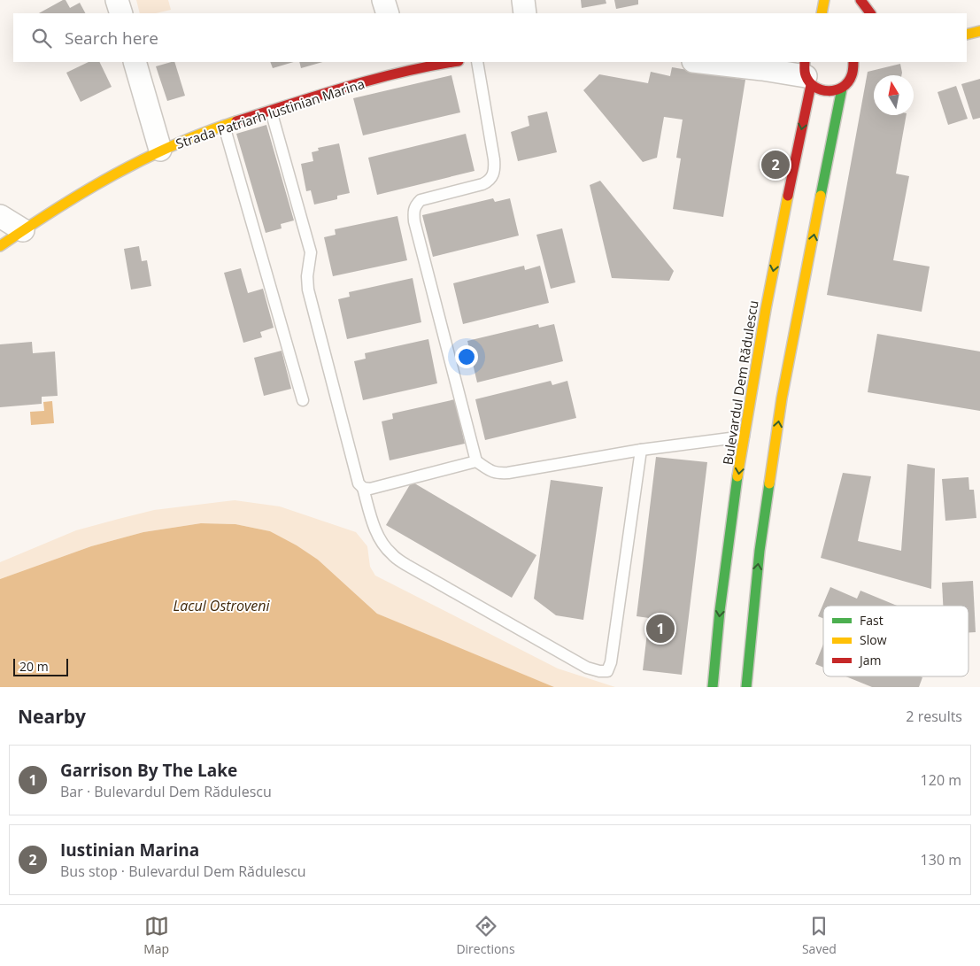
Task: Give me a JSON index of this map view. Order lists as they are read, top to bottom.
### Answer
{
  "streets": {
    "main road": ["Strada Patriarh Iustinian Marina", "Bulevardul Dem Rădulescu"]
  },
  "water": ["Lacul Ostroveni"],
  "legend": ["Fast", "Slow", "Jam"],
  "scale_bar": "20 m",
  "north": "top",
  "page": {
    "search": "Search here",
    "pins": ["2", "1"],
    "scale": "20 m",
    "heading": ["Nearby", "2 results"],
    "list": [
      {
        "mark": "1",
        "name": "Garrison By The Lake",
        "note": "Bar · Bulevardul Dem Rădulescu",
        "value": "120 m"
      },
      {
        "mark": "2",
        "name": "Iustinian Marina",
        "note": "Bus stop · Bulevardul Dem Rădulescu",
        "value": "130 m"
      }
    ],
    "nav": ["Map", "Directions", "Saved"]
  }
}
